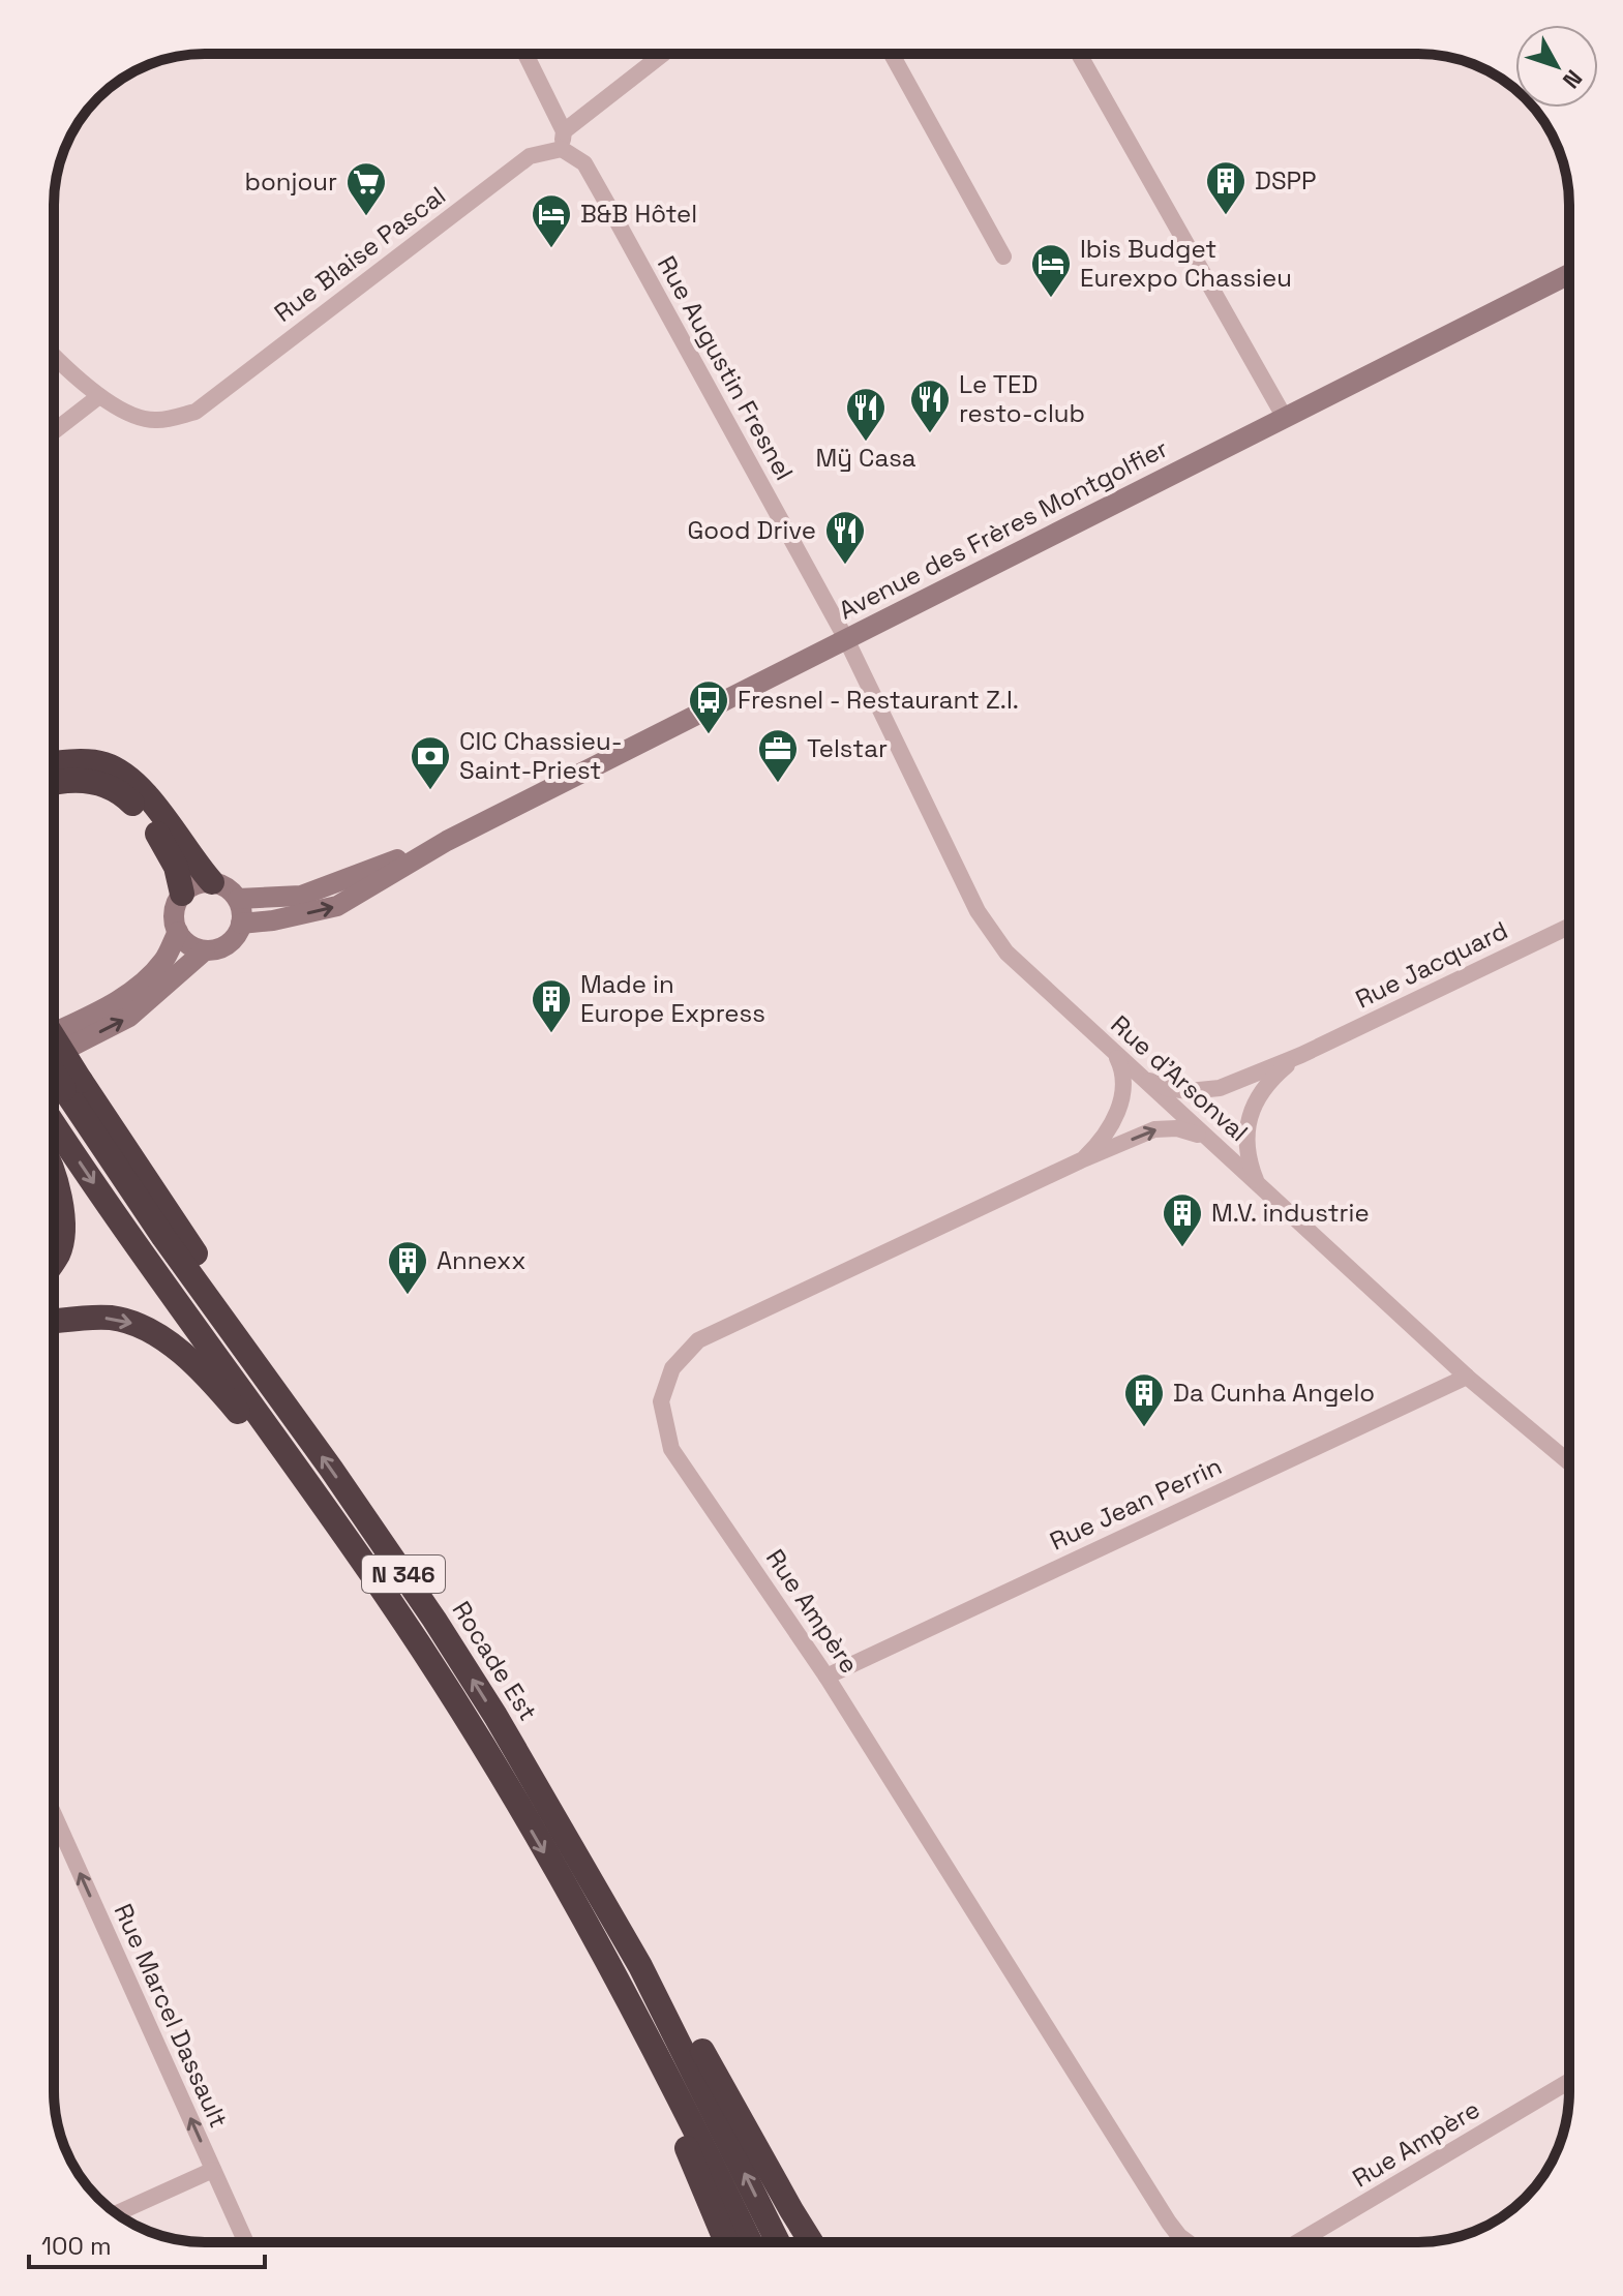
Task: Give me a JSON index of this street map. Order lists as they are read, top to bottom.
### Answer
{
  "streets": {
    "highway": ["N 346", "Rocade Est"],
    "street": [
      "Rue Blaise Pascal",
      "Rue Augustin Fresnel",
      "Avenue des Frères Montgolfier",
      "Rue Jacquard",
      "Rue d'Arsonval",
      "Rue Jean Perrin",
      "Rue Ampère",
      "Rue Marcel Dassault"
    ]
  },
  "crossings": [
    ["Rue Blaise Pascal", "Rue Augustin Fresnel"],
    ["Rue Augustin Fresnel", "Avenue des Frères Montgolfier"],
    ["Rue Augustin Fresnel", "Rue d'Arsonval"],
    ["Avenue des Frères Montgolfier", "Rue d'Arsonval"],
    ["Rue Jacquard", "Rue d'Arsonval"],
    ["Rue d'Arsonval", "Rue Jean Perrin"],
    ["Rue d'Arsonval", "Rue Ampère"],
    ["Rue Jean Perrin", "Rue Ampère"]
  ],
  "one_way": ["Rue Marcel Dassault"],
  "places": {
    "building": [
      "DSPP",
      "Made in Europe Express",
      "M.V. industrie",
      "Annexx",
      "Da Cunha Angelo"
    ],
    "supermarket": ["bonjour"],
    "hotel": ["B&B Hôtel", "Ibis Budget Eurexpo Chassieu"],
    "restaurant": ["Le TED resto-club", "Mÿ Casa", "Good Drive"],
    "bus stop": ["Fresnel - Restaurant Z.I."],
    "office": ["Telstar"],
    "bank": ["CIC Chassieu- Saint-Priest"]
  },
  "scale_bar": "100 m",
  "north": "bottom right"
}
